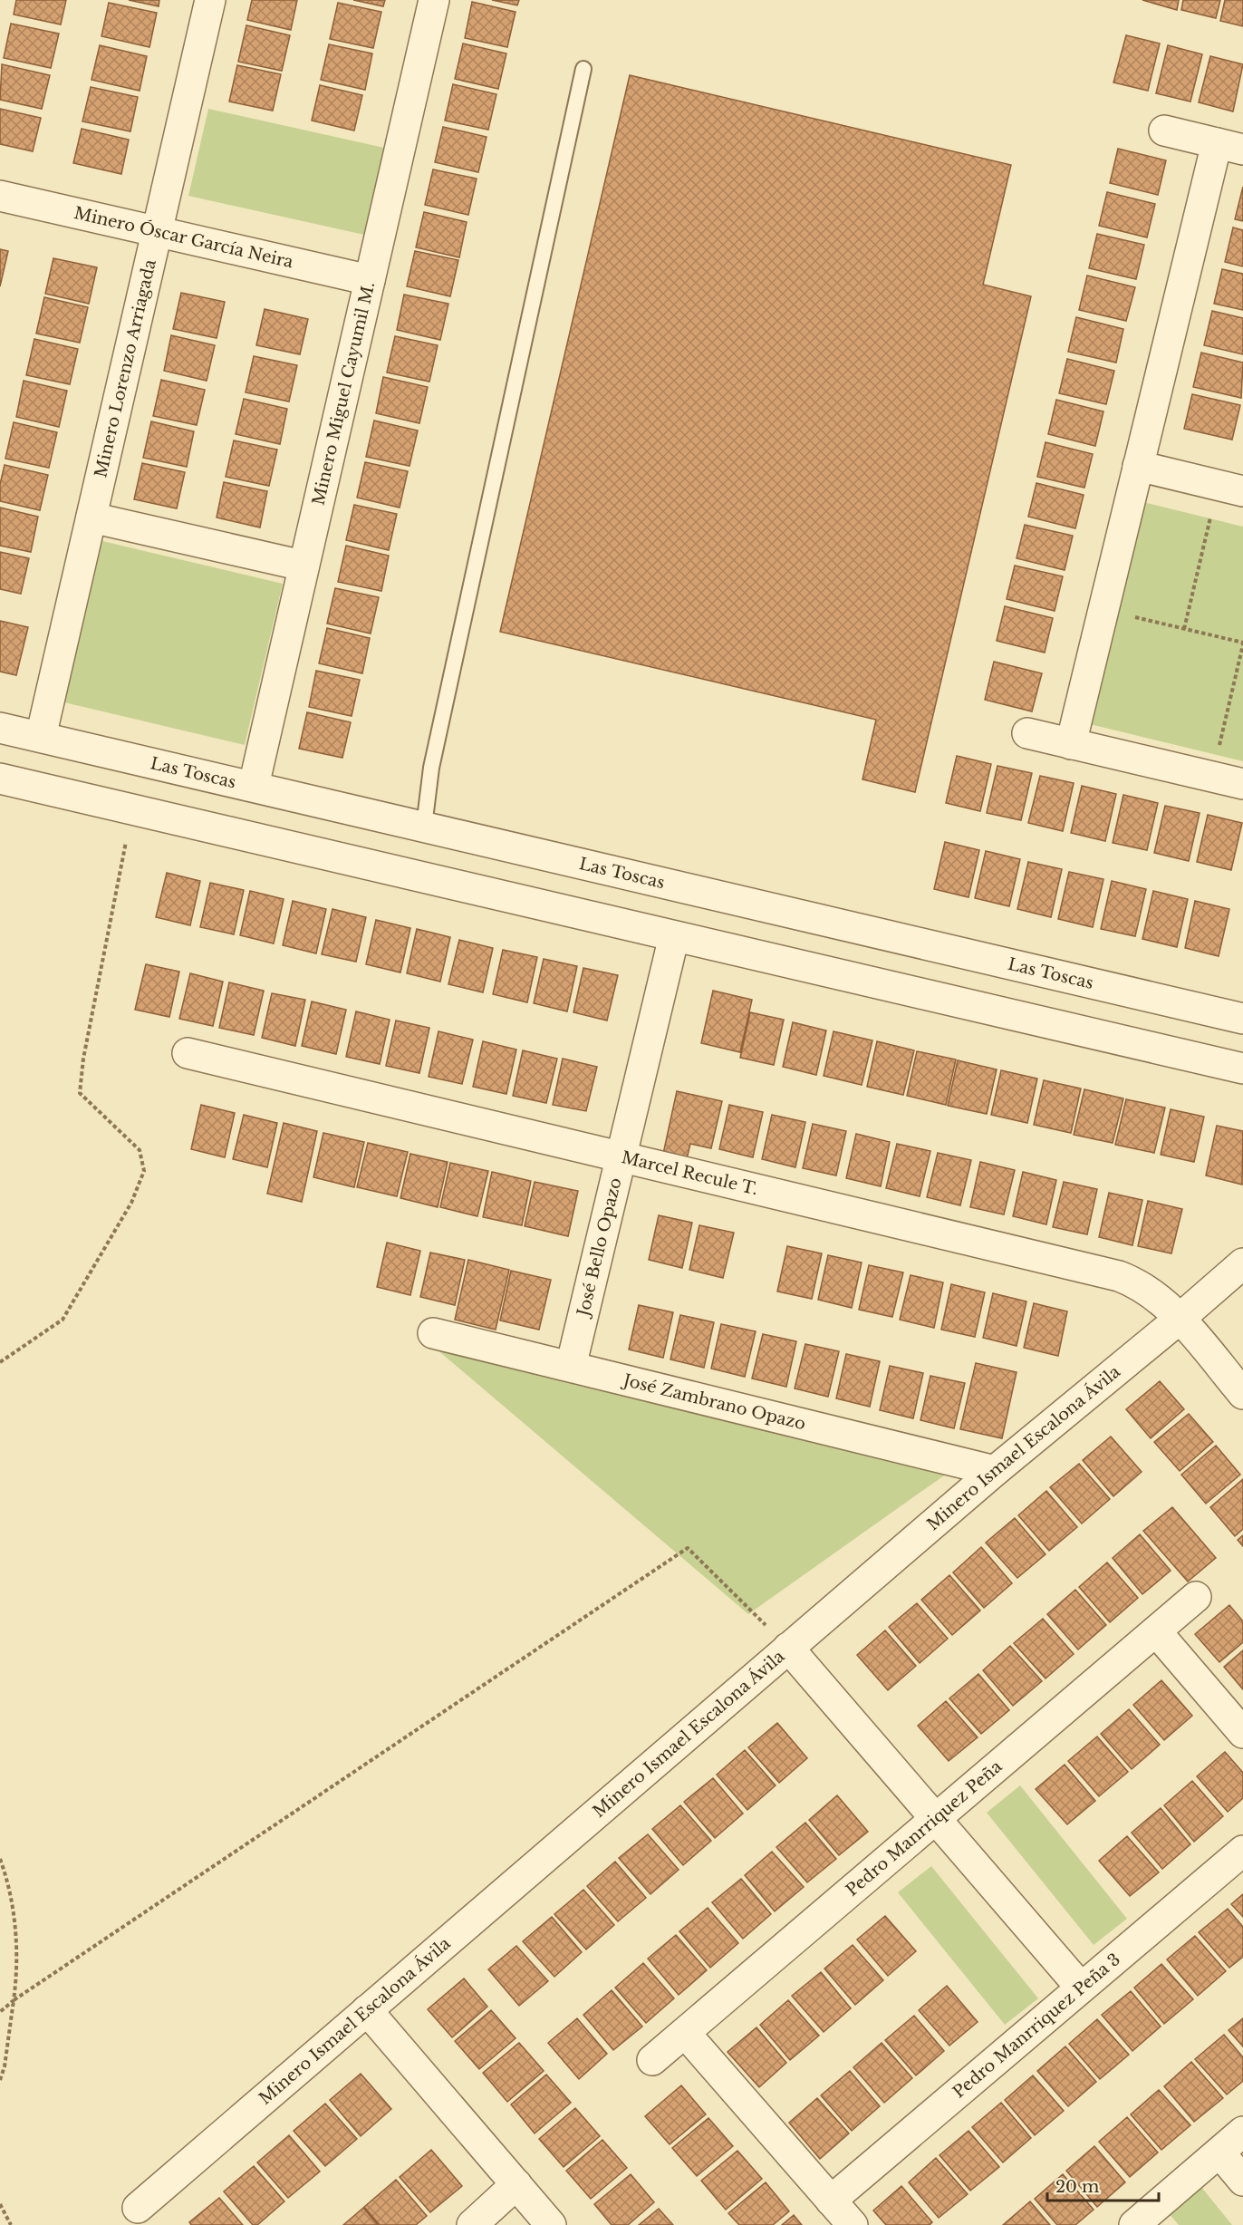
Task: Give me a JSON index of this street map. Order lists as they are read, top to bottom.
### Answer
{
  "streets": {
    "street": [
      "Minero Óscar García Neira",
      "Minero Lorenzo Arriagada",
      "Minero Miguel Cayumil M.",
      "Las Toscas",
      "Marcel Recule T.",
      "José Bello Opazo",
      "José Zambrano Opazo",
      "Minero Ismael Escalona Ávila",
      "Pedro Manrriquez Peña",
      "Pedro Manrriquez Peña 3"
    ]
  },
  "crossings": [
    ["Minero Óscar García Neira", "Minero Lorenzo Arriagada"],
    ["Minero Óscar García Neira", "Minero Miguel Cayumil M."],
    ["Minero Lorenzo Arriagada", "Las Toscas"],
    ["Minero Miguel Cayumil M.", "Las Toscas"],
    ["Marcel Recule T.", "José Bello Opazo"],
    ["Marcel Recule T.", "Minero Ismael Escalona Ávila"],
    ["José Bello Opazo", "José Zambrano Opazo"],
    ["José Zambrano Opazo", "Minero Ismael Escalona Ávila"]
  ],
  "scale_bar": "20 m"
}
